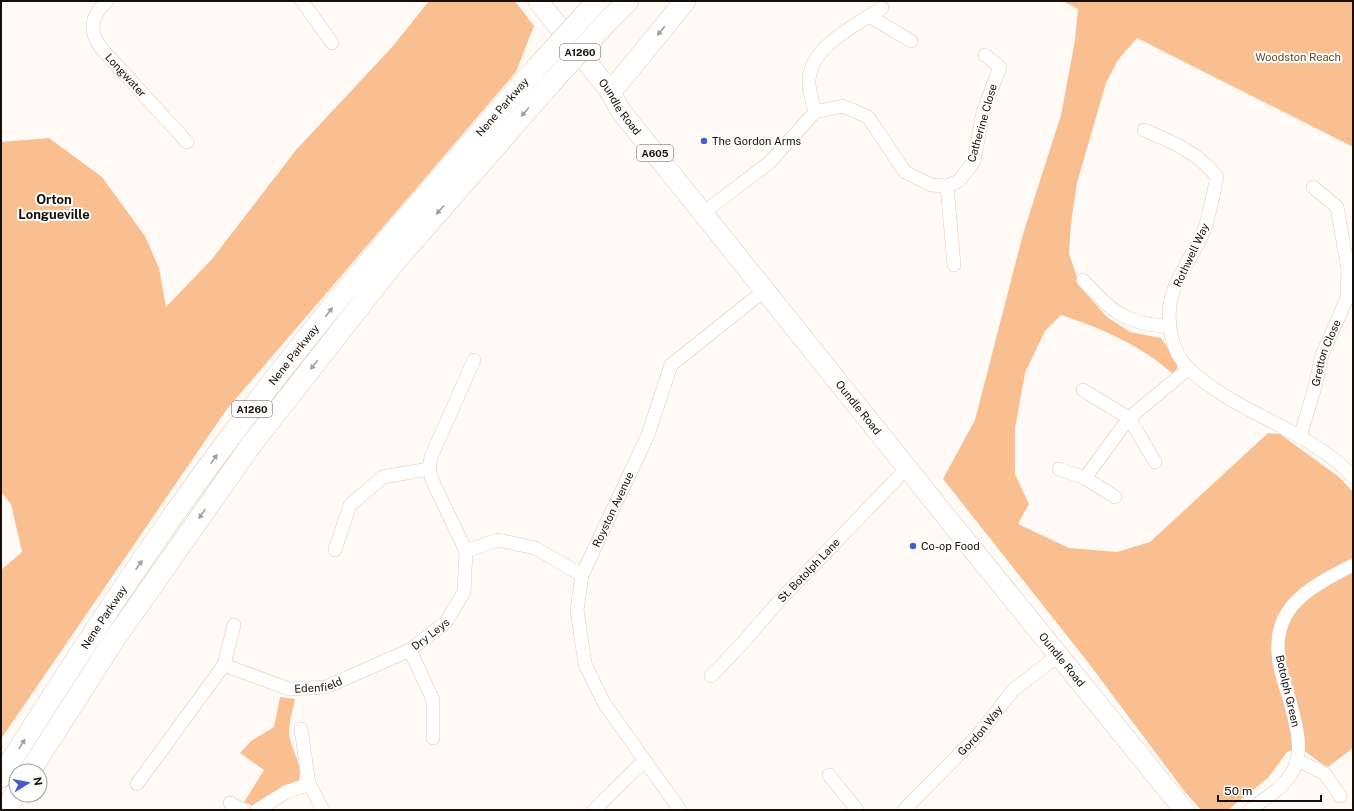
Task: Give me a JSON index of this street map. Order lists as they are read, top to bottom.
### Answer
{
  "streets": {
    "highway": ["A1260", "Nene Parkway"],
    "main road": ["Oundle Road", "A605"],
    "street": [
      "Longwater",
      "Catherine Close",
      "Rothwell Way",
      "Gretton Close",
      "Royston Avenue",
      "St. Botolph Lane",
      "Dry Leys",
      "Edenfield",
      "Botolph Green",
      "Gordon Way"
    ]
  },
  "crossings": [
    ["Oundle Road", "Royston Avenue"],
    ["Oundle Road", "St. Botolph Lane"],
    ["Oundle Road", "Gordon Way"],
    ["Rothwell Way", "Gretton Close"],
    ["Dry Leys", "Edenfield"]
  ],
  "districts": ["Orton Longueville"],
  "parks": ["Woodston Reach"],
  "places": ["The Gordon Arms", "Co-op Food"],
  "scale_bar": "50 m",
  "north": "right"
}
